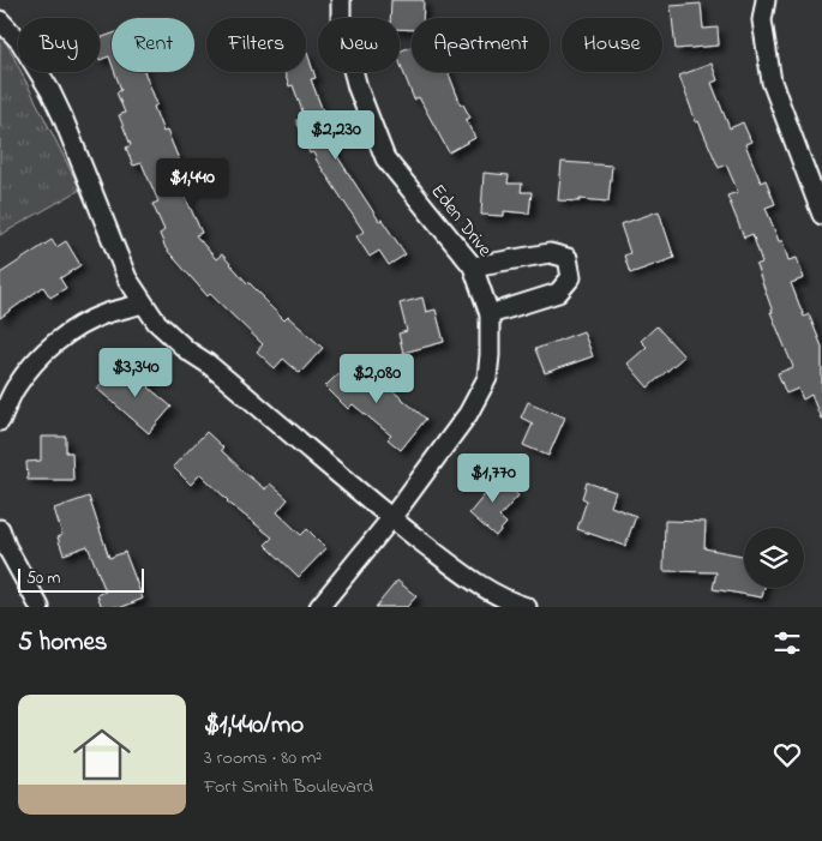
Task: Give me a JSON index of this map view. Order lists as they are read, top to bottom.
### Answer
{
  "streets": {
    "street": ["Eden Drive"]
  },
  "scale_bar": "50 m",
  "page": {
    "chip": [
      "Buy",
      "Rent",
      "Filters",
      "New",
      "Apartment",
      "House"
    ],
    "price": [
      "$2,230",
      "$1,440",
      "$3,340",
      "$2,080",
      "$1,770"
    ],
    "scale": "50 m",
    "heading": "5 homes",
    "list": [
      {
        "name": "$1,440/mo",
        "note": "3 rooms · 80 m² · Fort Smith Boulevard"
      }
    ]
  }
}
